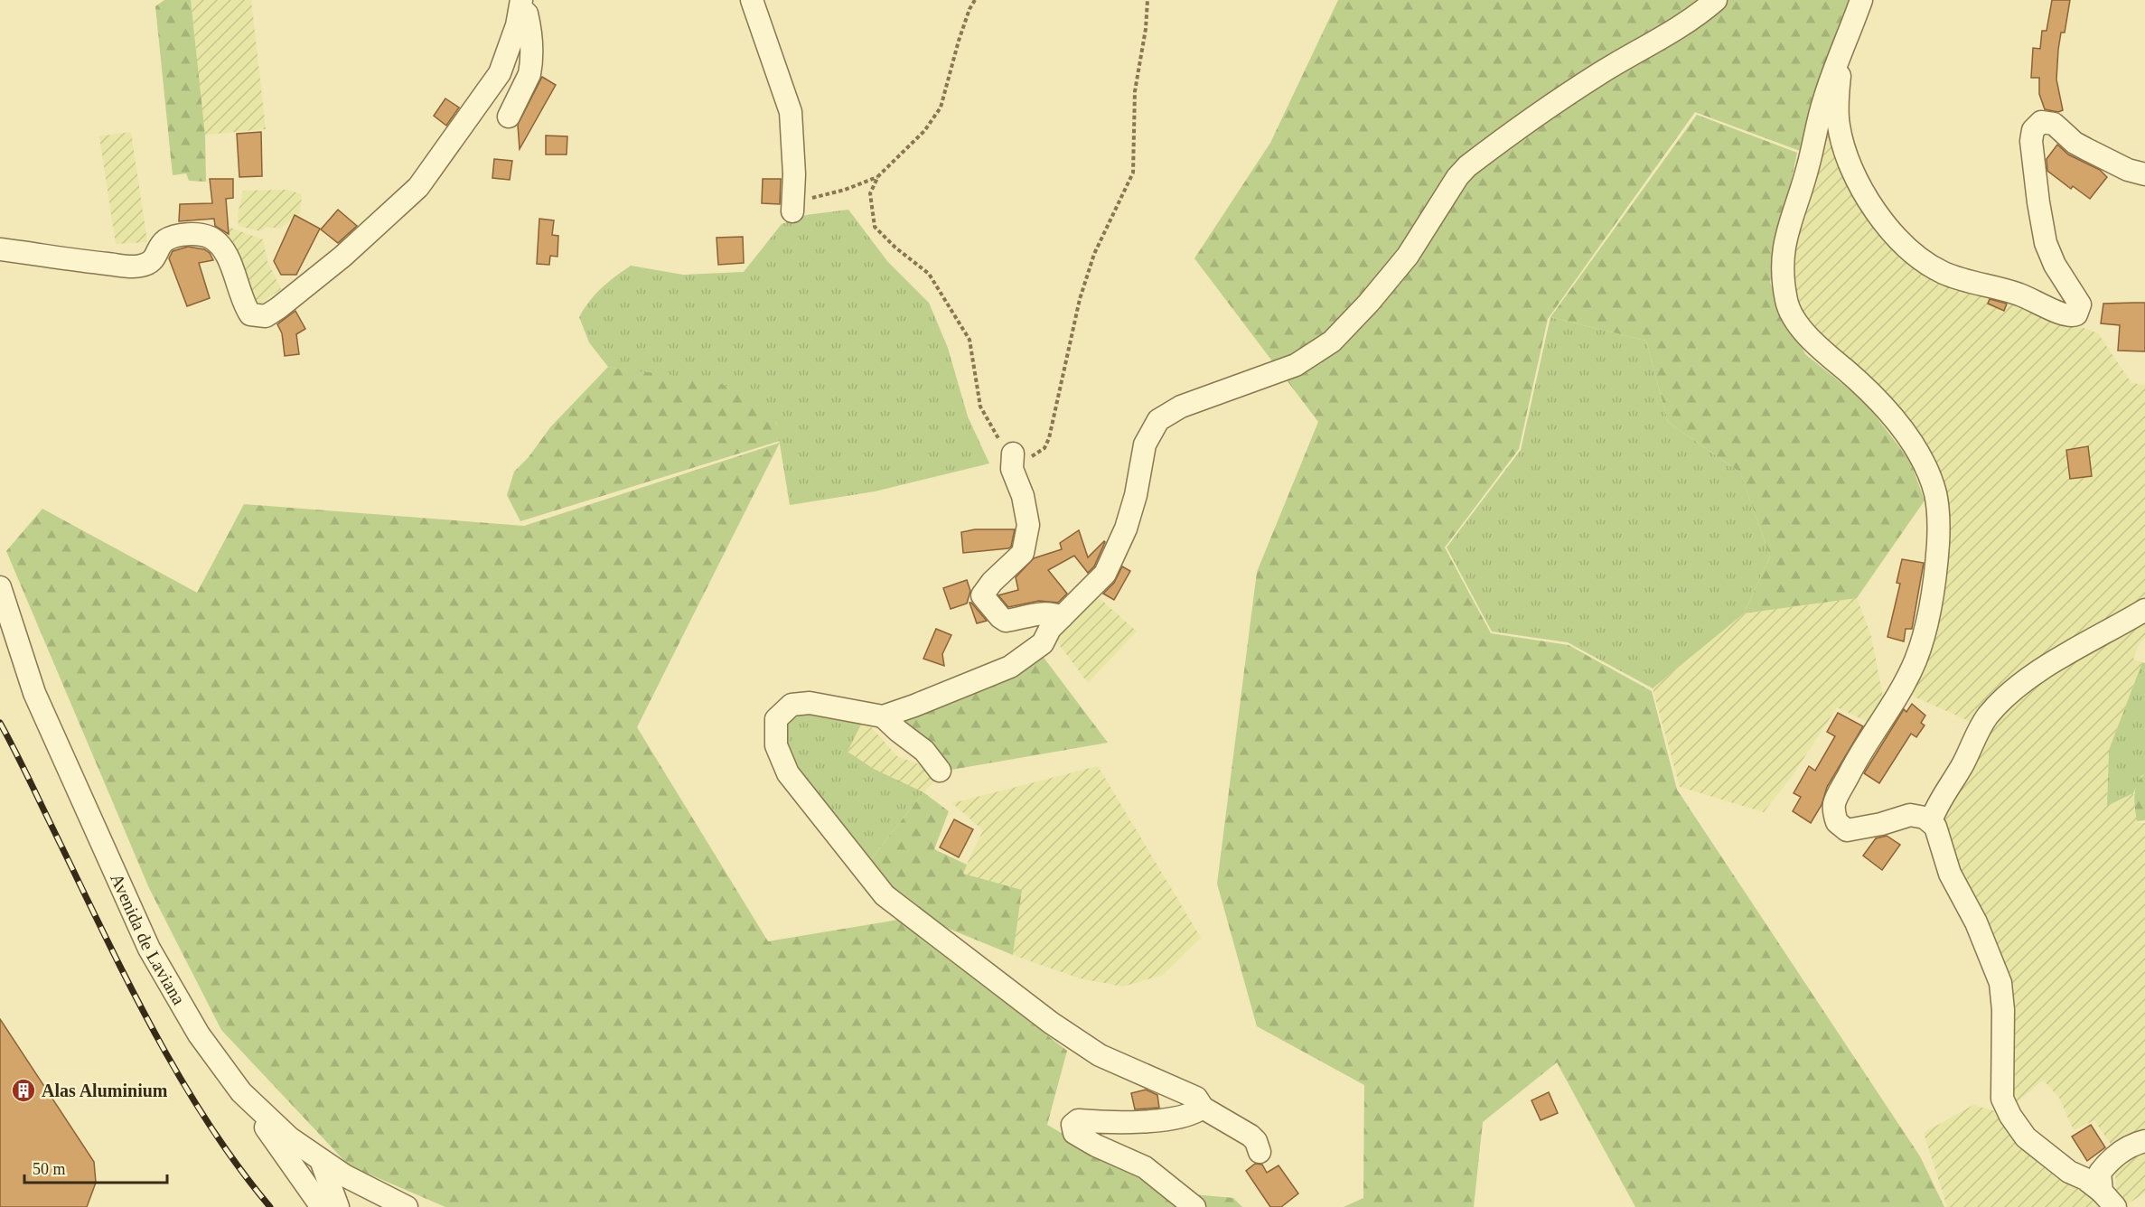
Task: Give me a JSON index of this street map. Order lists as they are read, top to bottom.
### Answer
{
  "streets": {
    "street": ["Avenida de Laviana"]
  },
  "places": {
    "building": ["Alas Aluminium"]
  },
  "scale_bar": "50 m"
}
